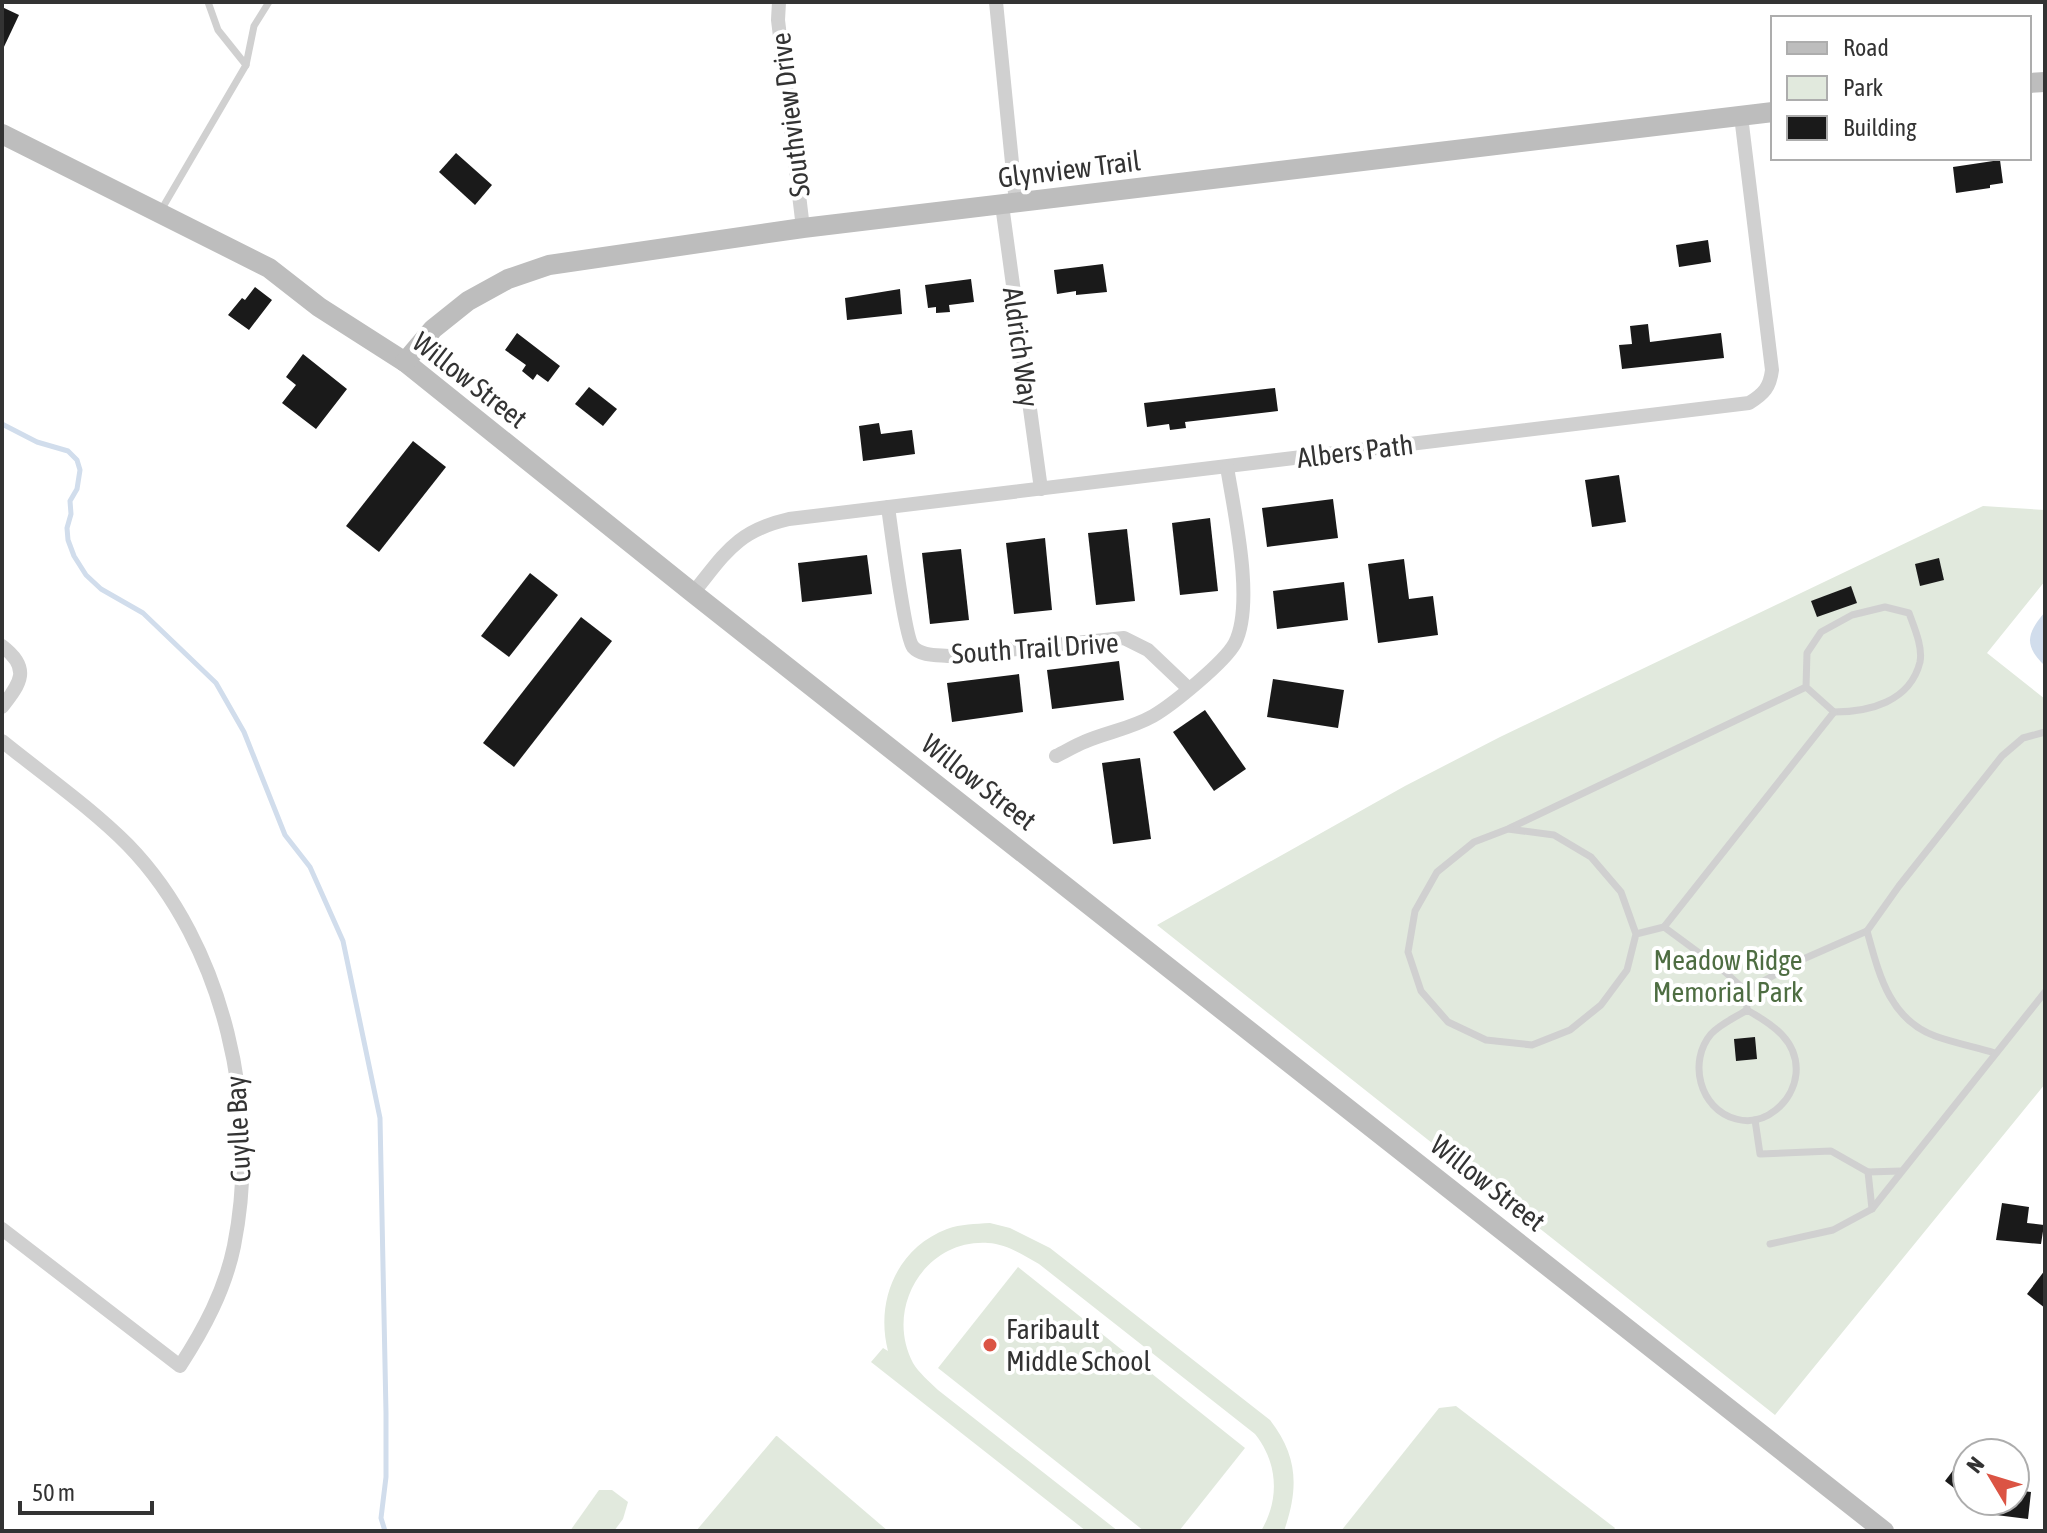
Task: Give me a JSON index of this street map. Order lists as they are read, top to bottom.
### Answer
{
  "streets": {
    "street": [
      "Southview Drive",
      "Glynview Trail",
      "Aldrich Way",
      "Willow Street",
      "Albers Path",
      "South Trail Drive",
      "Cuylle Bay"
    ]
  },
  "crossings": [
    ["Southview Drive", "Glynview Trail"],
    ["Glynview Trail", "Aldrich Way"],
    ["Glynview Trail", "Willow Street"],
    ["Glynview Trail", "Albers Path"],
    ["Aldrich Way", "Albers Path"],
    ["Willow Street", "Albers Path"],
    ["Albers Path", "South Trail Drive"]
  ],
  "parks": ["Meadow Ridge Memorial Park"],
  "places": ["Faribault Middle School"],
  "legend": ["Road", "Park", "Building"],
  "scale_bar": "50 m",
  "north": "top left"
}
